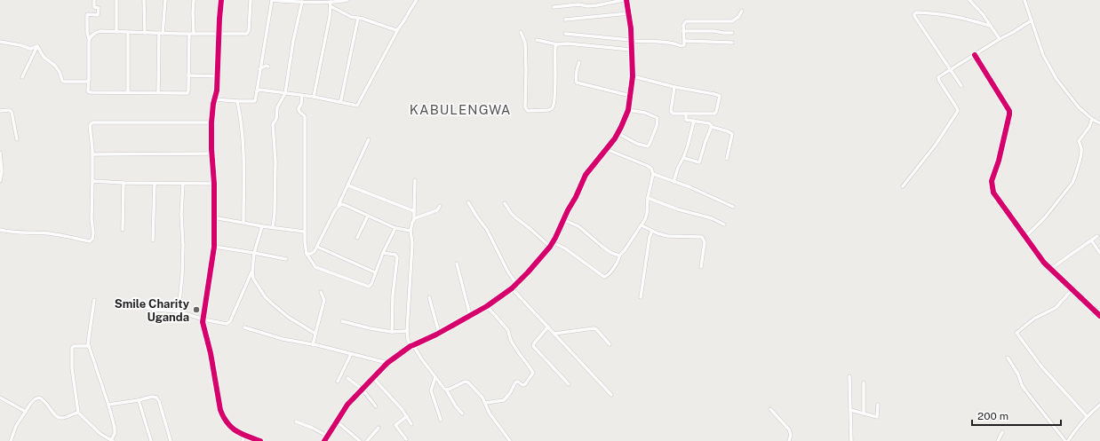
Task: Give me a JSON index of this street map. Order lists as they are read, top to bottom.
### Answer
{
  "districts": ["KABULENGWA"],
  "places": ["Smile Charity Uganda"],
  "scale_bar": "200 m"
}
